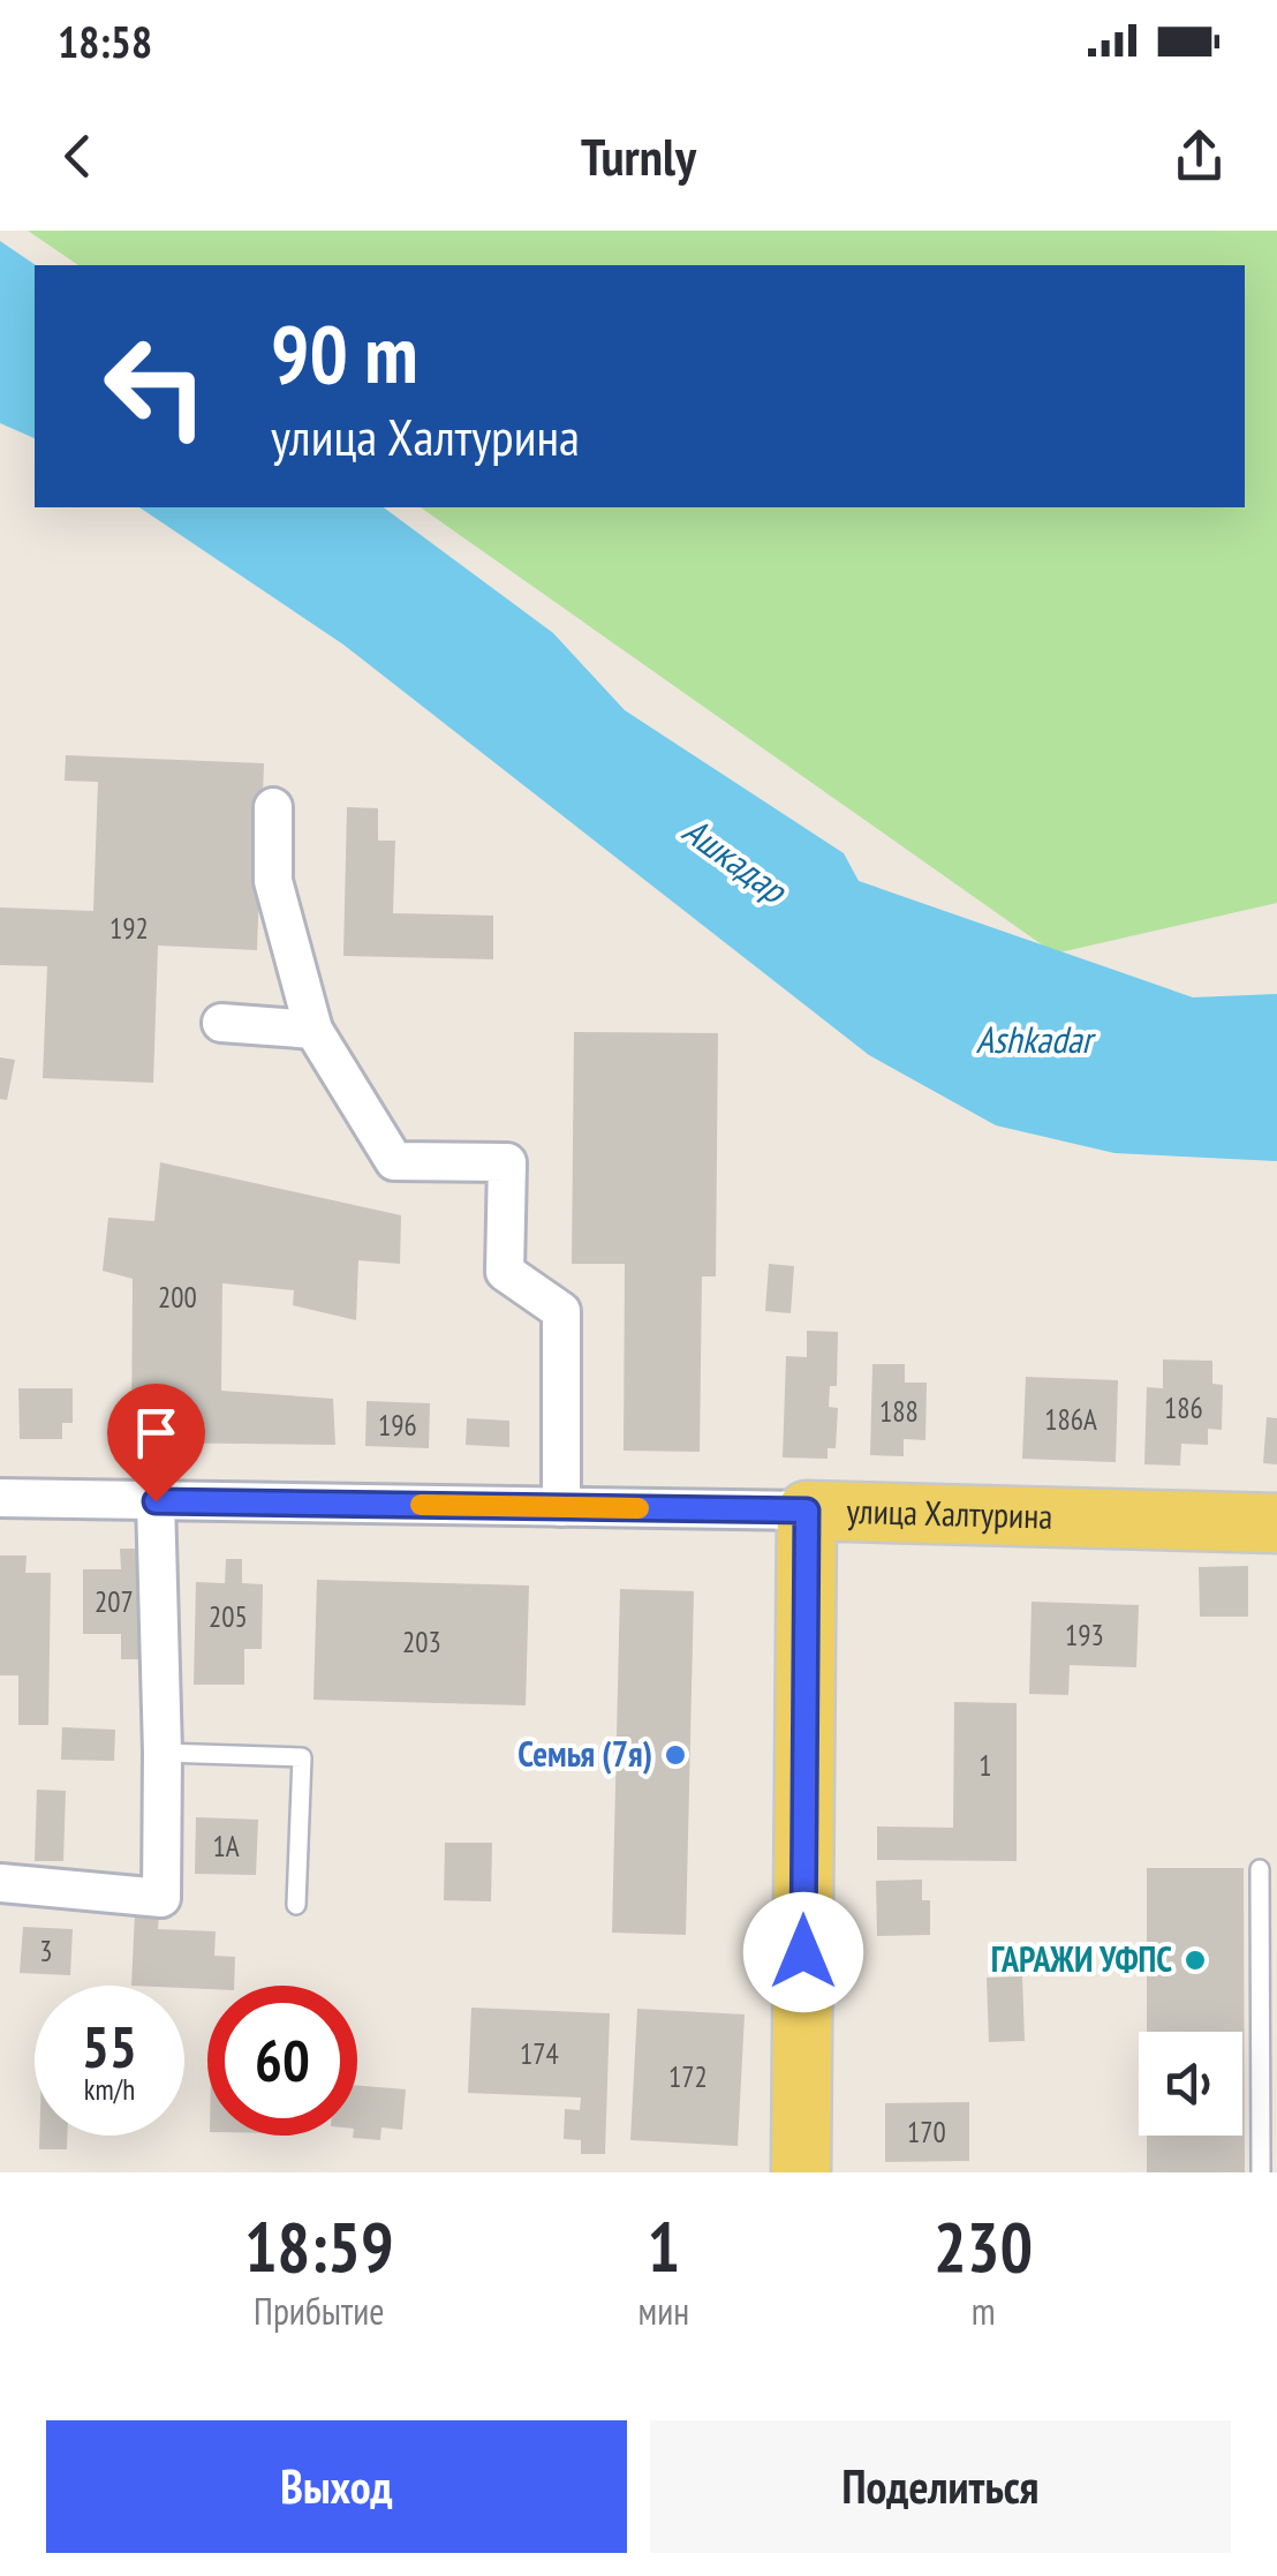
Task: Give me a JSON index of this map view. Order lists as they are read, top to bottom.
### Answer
{
  "streets": {
    "main road": ["улица Халтурина"]
  },
  "water": ["Ашкадар", "Ashkadar"],
  "places": ["Семья (7я)", "ГАРАЖИ УФПС"],
  "house_numbers": [
    "192",
    "200",
    "186",
    "188",
    "186А",
    "196",
    "207",
    "205",
    "193",
    "203",
    "1",
    "1А",
    "3",
    "174",
    "172",
    "170"
  ],
  "page": {
    "status": "18:58",
    "header": "Turnly",
    "turn": ["90 m", "улица Халтурина"],
    "speed": "55 km/h",
    "limit": "60",
    "eta": [
      "18:59",
      "Прибытие",
      "1",
      "мин",
      "230",
      "m"
    ],
    "buttons": ["Выход", "Поделиться"]
  }
}
